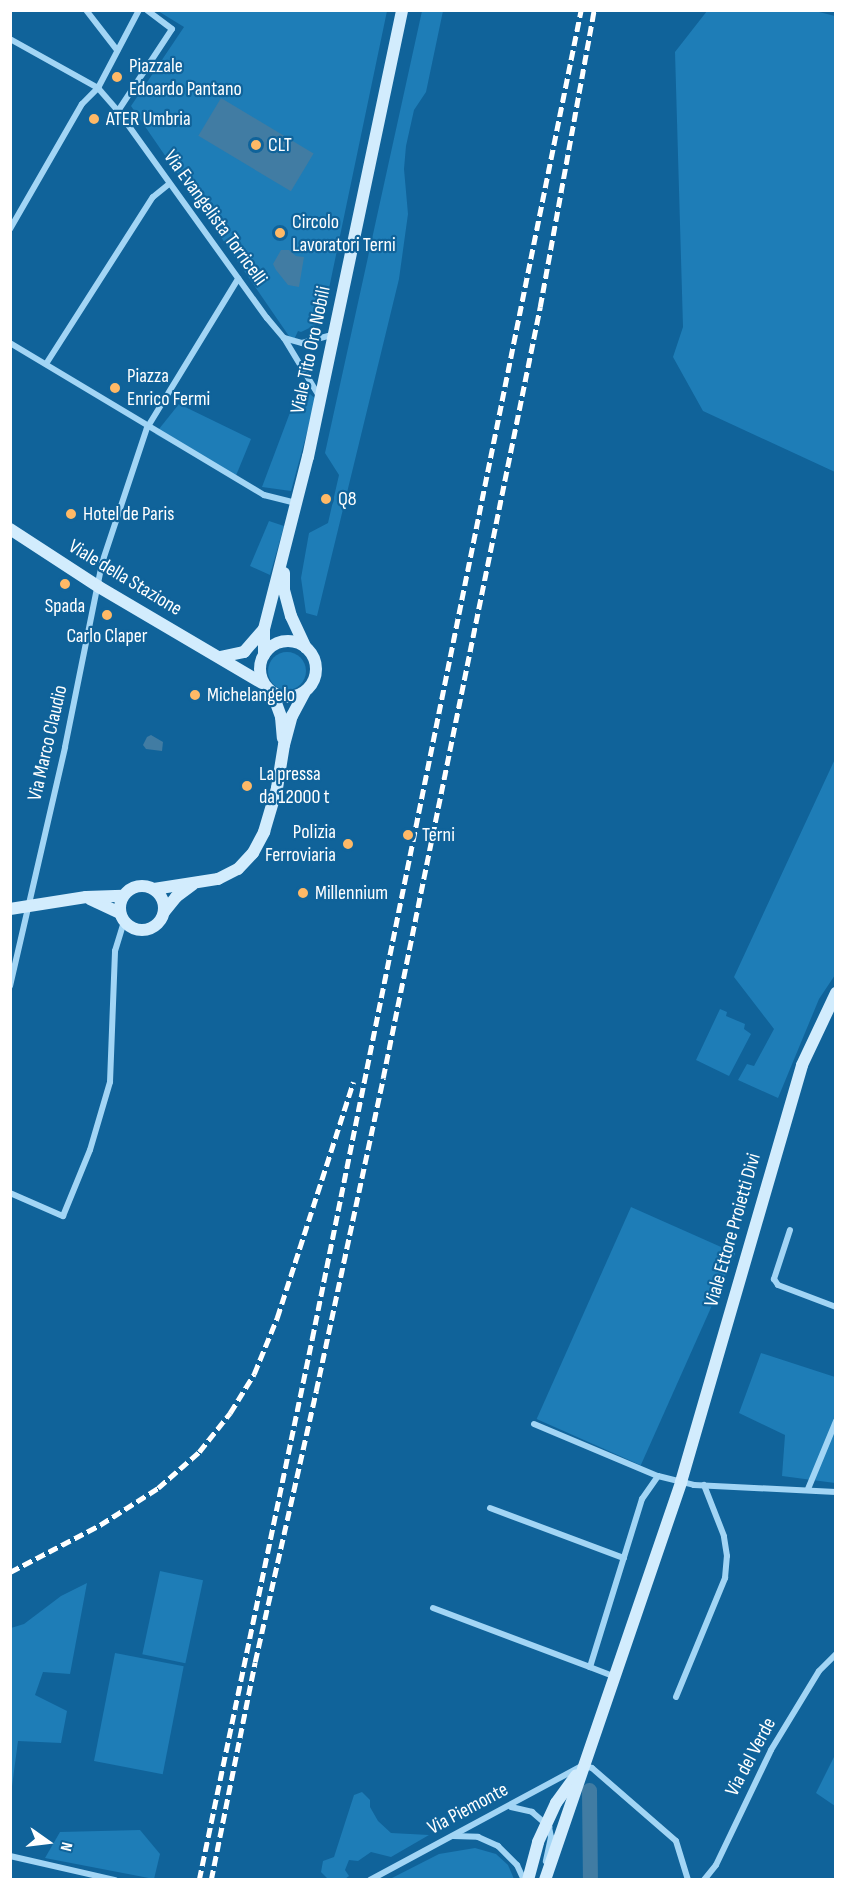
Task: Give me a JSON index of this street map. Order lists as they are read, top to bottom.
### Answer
{
  "streets": {
    "street": [
      "Via Evangelista Torricelli",
      "Viale Tito Oro Nobili",
      "Viale della Stazione",
      "Via Marco Claudio",
      "Viale Ettore Proietti Divi",
      "Via del Verde",
      "Via Piemonte"
    ]
  },
  "crossings": [
    ["Via Evangelista Torricelli", "Viale Tito Oro Nobili"],
    ["Viale Tito Oro Nobili", "Viale della Stazione"],
    ["Viale della Stazione", "Via Marco Claudio"],
    ["Viale Ettore Proietti Divi", "Via Piemonte"]
  ],
  "places": [
    "Piazzale Edoardo Pantano",
    "ATER Umbria",
    "CLT",
    "Circolo Lavoratori Terni",
    "Piazza Enrico Fermi",
    "Q8",
    "Hotel de Paris",
    "Spada",
    "Carlo Claper",
    "Michelangelo",
    "La pressa da 12000 t",
    "Terni",
    "Polizia Ferroviaria",
    "Millennium"
  ],
  "north": "right"
}
